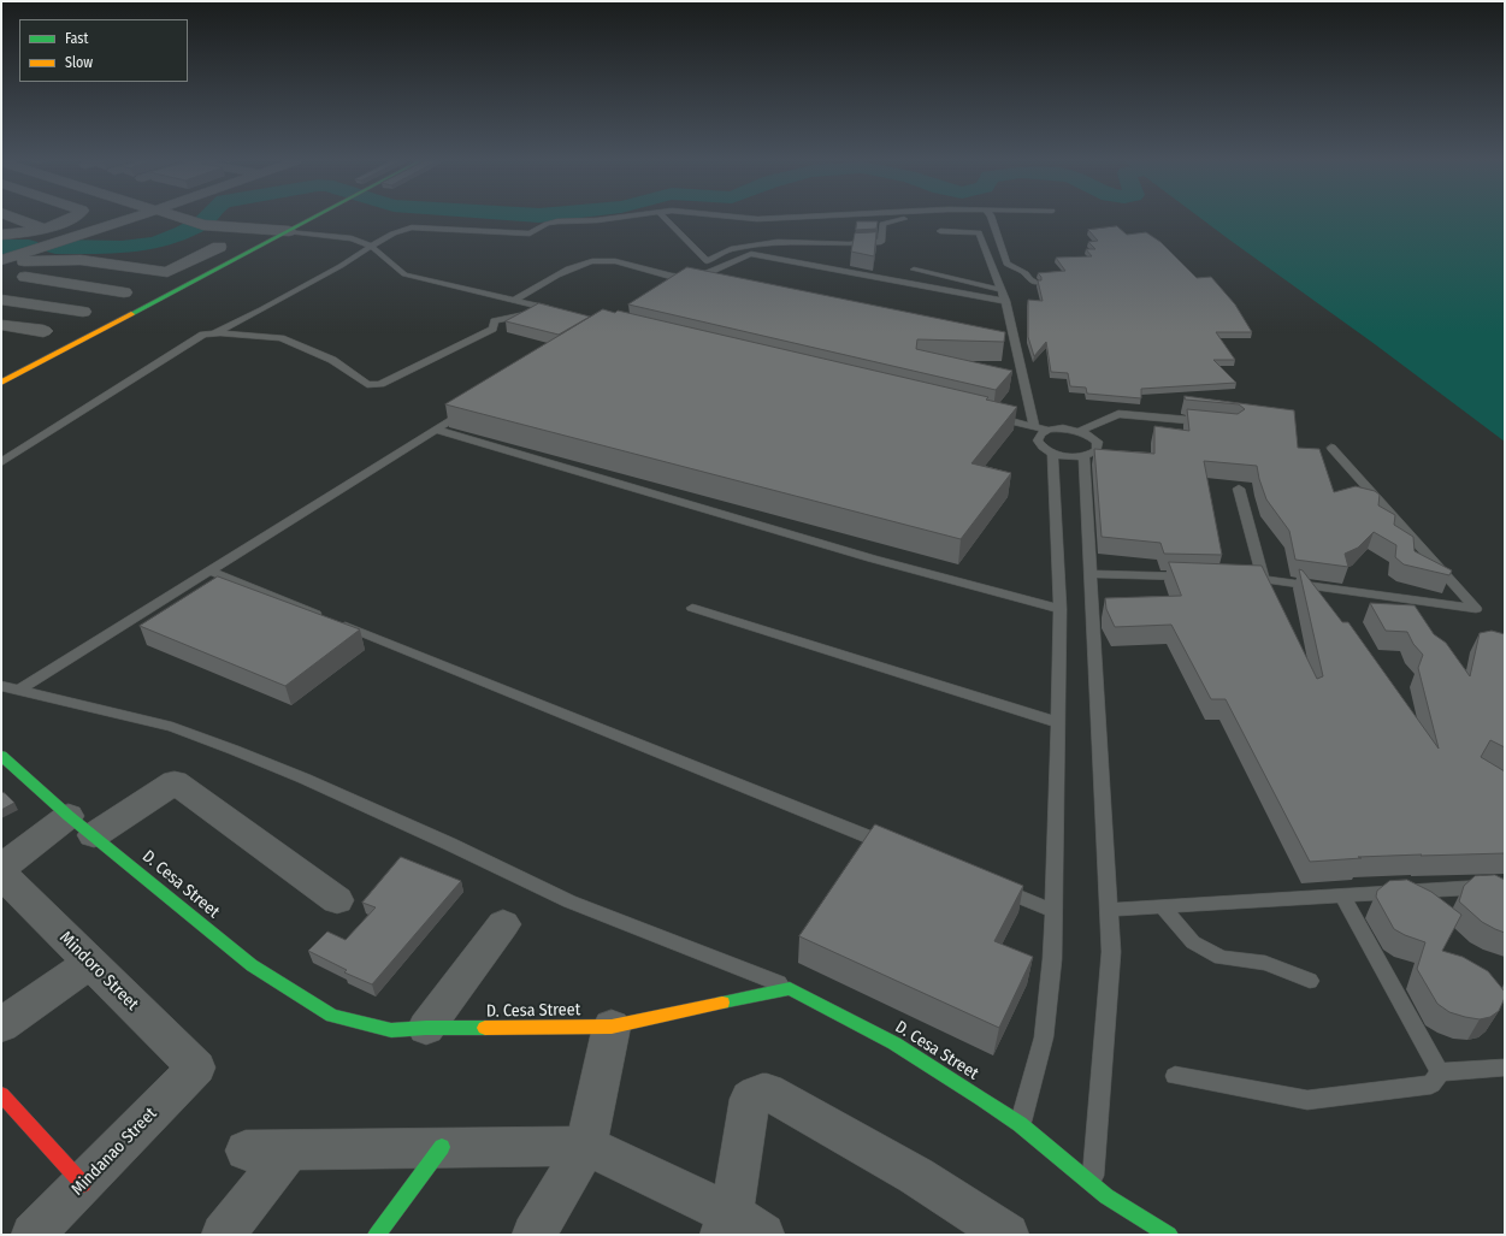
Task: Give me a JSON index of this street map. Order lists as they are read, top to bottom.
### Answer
{
  "streets": {
    "street": ["D. Cesa Street", "Mindoro Street", "Mindanao Street"]
  },
  "crossings": [
    ["Mindoro Street", "Mindanao Street"]
  ],
  "legend": ["Fast", "Slow"]
}
